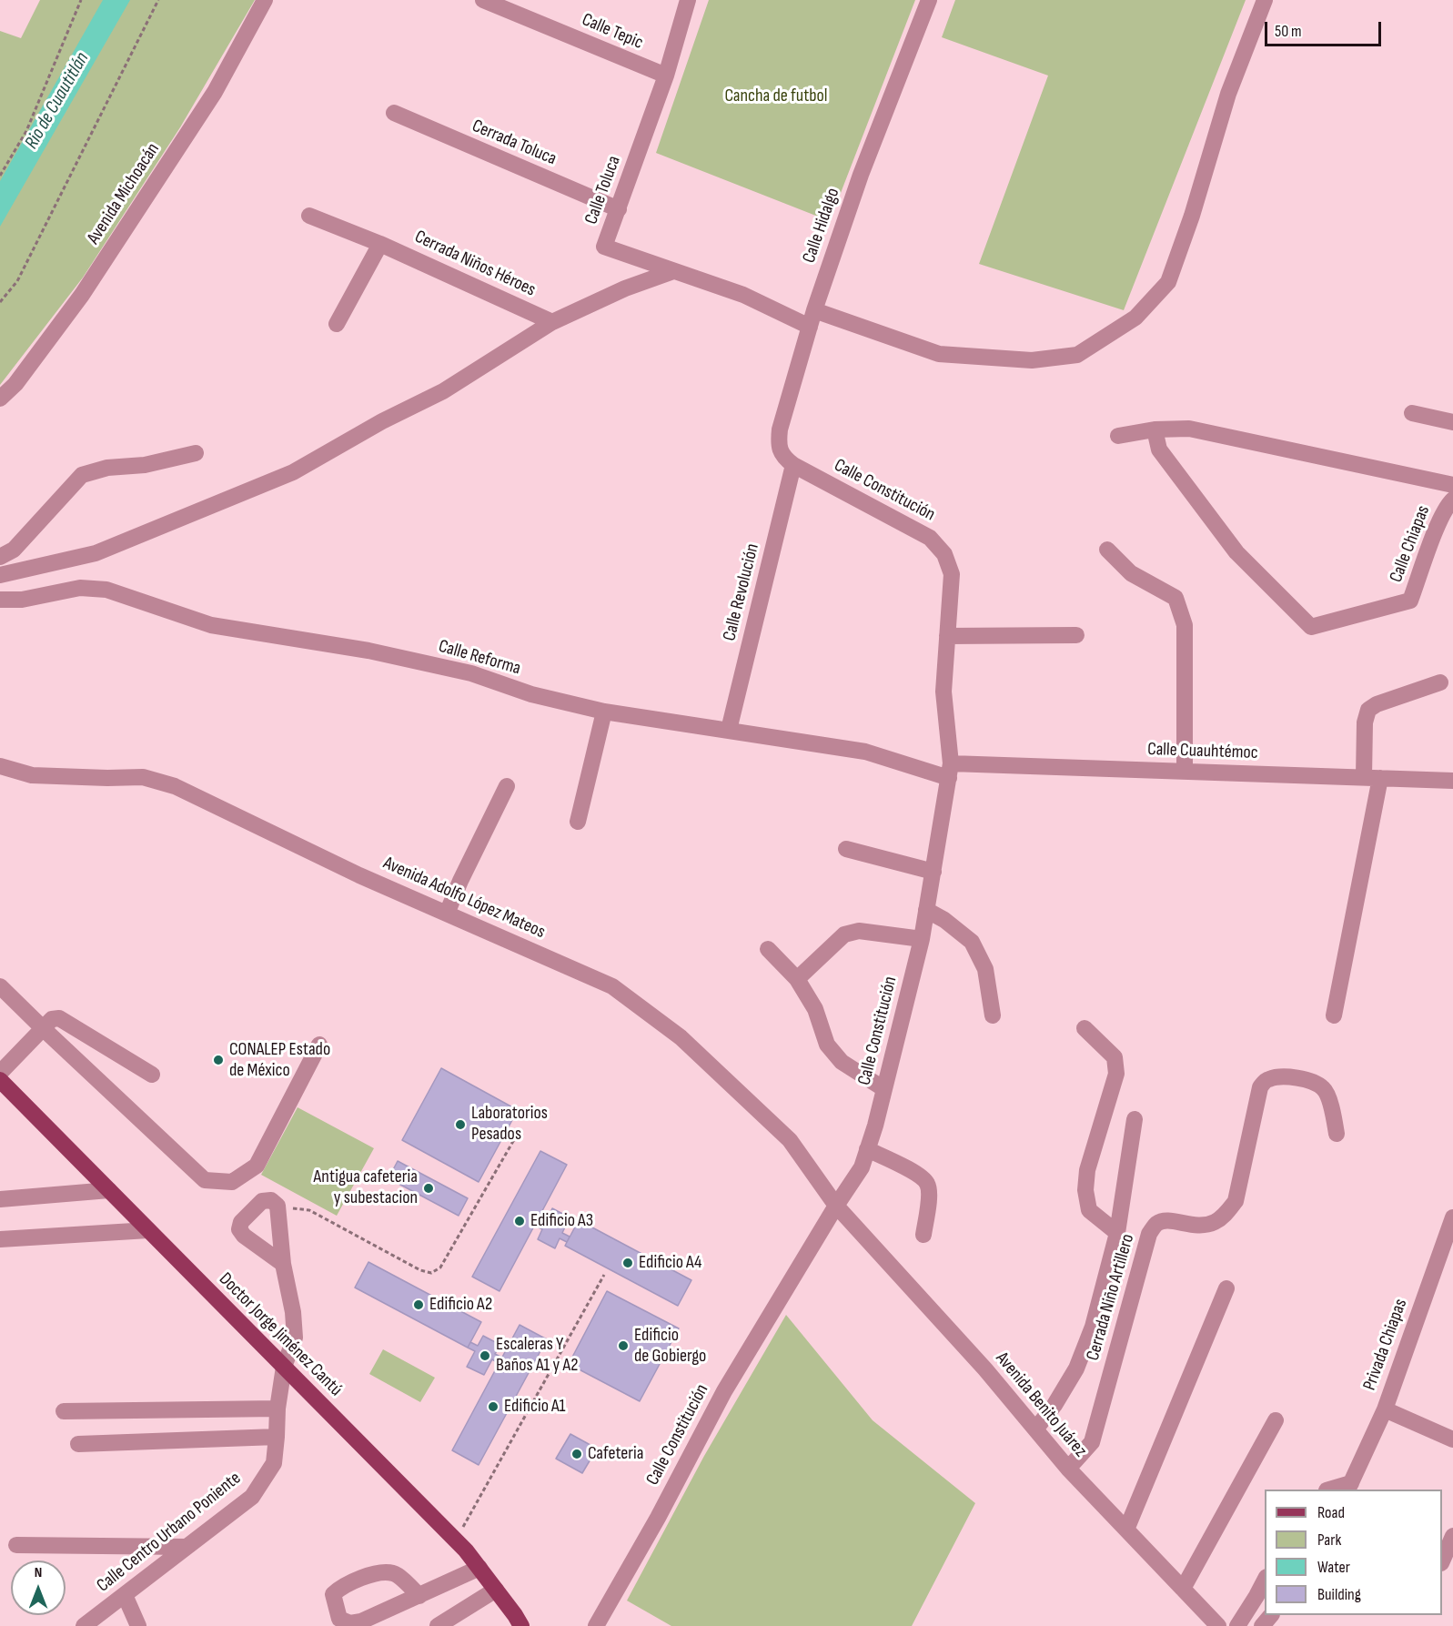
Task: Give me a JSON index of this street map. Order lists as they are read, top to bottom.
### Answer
{
  "streets": {
    "main road": ["Doctor Jorge Jiménez Cantú"],
    "street": [
      "Calle Tepic",
      "Cerrada Toluca",
      "Calle Toluca",
      "Avenida Michoacán",
      "Calle Hidalgo",
      "Cerrada Niños Héroes",
      "Calle Constitución",
      "Calle Chiapas",
      "Calle Revolución",
      "Calle Reforma",
      "Calle Cuauhtémoc",
      "Avenida Adolfo López Mateos",
      "Cerrada Niño Artillero",
      "Privada Chiapas",
      "Avenida Benito Juárez",
      "Calle Centro Urbano Poniente"
    ]
  },
  "crossings": [
    ["Calle Tepic", "Calle Toluca"],
    ["Cerrada Toluca", "Calle Toluca"],
    ["Calle Toluca", "Calle Hidalgo"],
    ["Calle Hidalgo", "Calle Constitución"],
    ["Calle Hidalgo", "Calle Revolución"],
    ["Calle Constitución", "Calle Revolución"],
    ["Calle Constitución", "Calle Reforma"],
    ["Calle Constitución", "Calle Cuauhtémoc"],
    ["Calle Constitución", "Avenida Adolfo López Mateos"],
    ["Calle Constitución", "Avenida Benito Juárez"],
    ["Calle Revolución", "Calle Reforma"],
    ["Calle Reforma", "Calle Cuauhtémoc"],
    ["Avenida Adolfo López Mateos", "Avenida Benito Juárez"],
    ["Cerrada Niño Artillero", "Avenida Benito Juárez"],
    ["Doctor Jorge Jiménez Cantú", "Calle Centro Urbano Poniente"]
  ],
  "water": ["Rio de Cuautitlán"],
  "parks": ["Cancha de futbol"],
  "places": [
    "CONALEP Estado de México",
    "Laboratorios Pesados",
    "Antigua cafeteria y subestacion",
    "Edificio A3",
    "Edificio A4",
    "Edificio A2",
    "Edificio de Gobiergo",
    "Escaleras Y Baños A1 y A2",
    "Edificio A1",
    "Cafeteria"
  ],
  "legend": [
    "Road",
    "Park",
    "Water",
    "Building"
  ],
  "scale_bar": "50 m",
  "north": "top"
}
